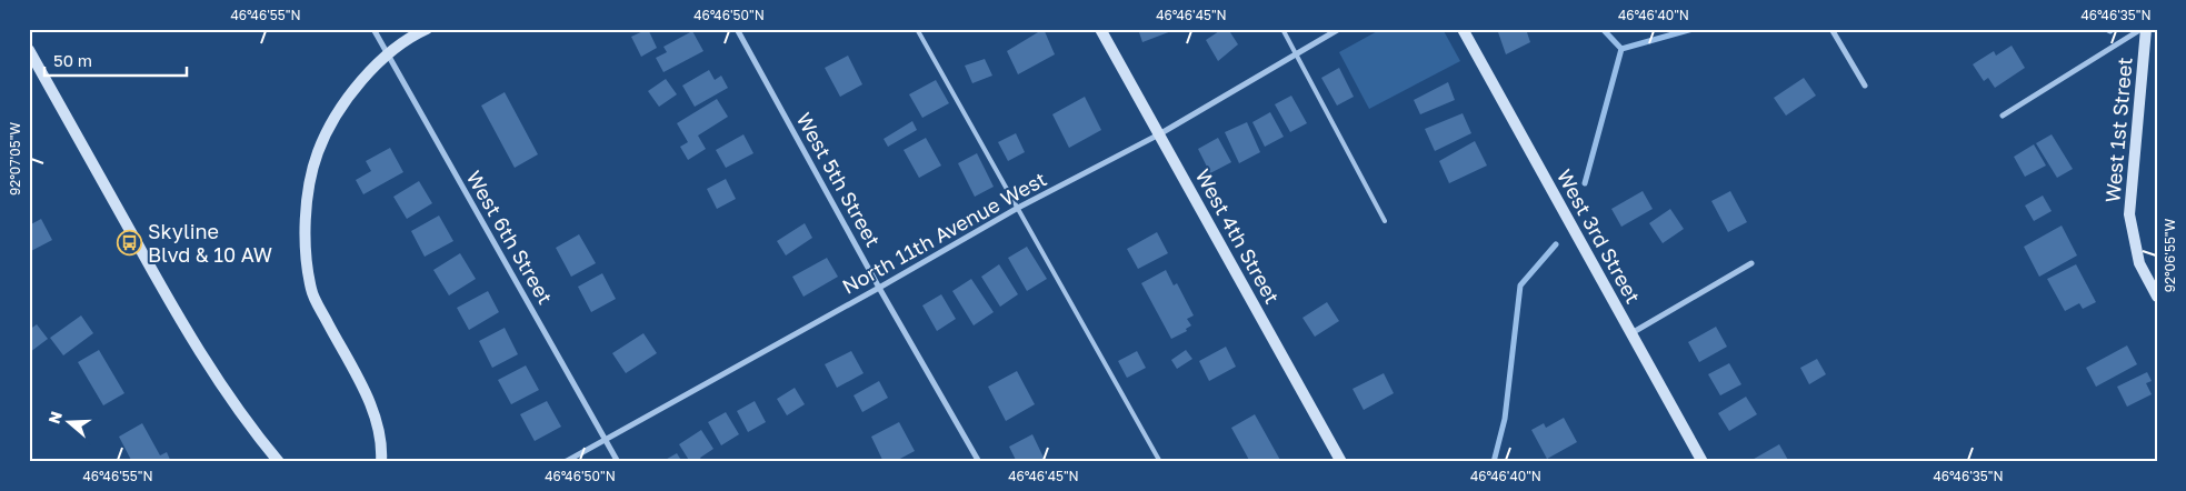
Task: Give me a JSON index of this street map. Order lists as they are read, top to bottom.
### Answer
{
  "streets": {
    "street": [
      "West 1st Street",
      "West 5th Street",
      "North 11th Avenue West",
      "West 4th Street",
      "West 3rd Street",
      "West 6th Street"
    ]
  },
  "crossings": [
    ["West 5th Street", "North 11th Avenue West"],
    ["North 11th Avenue West", "West 4th Street"],
    ["North 11th Avenue West", "West 6th Street"]
  ],
  "places": {
    "bus stop": ["Skyline Blvd & 10 AW"]
  },
  "scale_bar": "50 m",
  "north": "left",
  "coordinates": [
    "46°46'55\"N",
    "46°46'50\"N",
    "46°46'45\"N",
    "46°46'40\"N",
    "46°46'35\"N",
    "92°07'05\"W",
    "92°06'55\"W"
  ]
}
